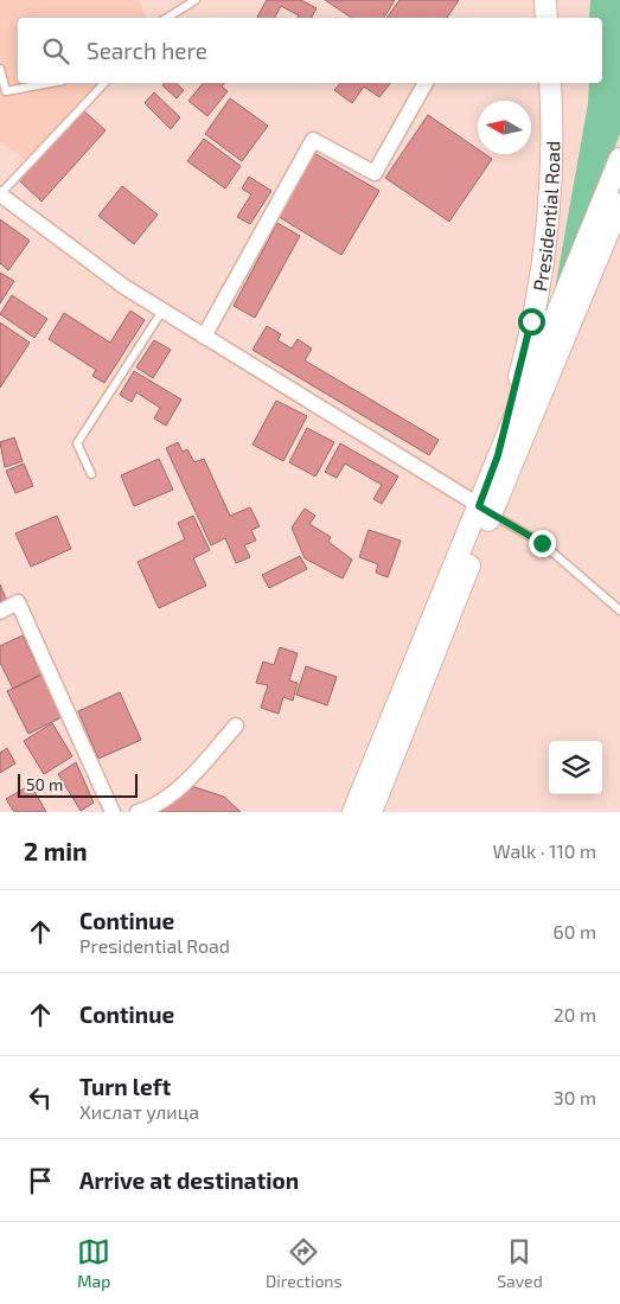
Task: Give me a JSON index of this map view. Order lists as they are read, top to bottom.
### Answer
{
  "streets": {
    "main road": ["Presidential Road"]
  },
  "scale_bar": "50 m",
  "north": "left",
  "page": {
    "search": "Search here",
    "scale": "50 m",
    "heading": ["2 min", "Walk · 110 m"],
    "list": [
      ["Continue", "Presidential Road", "60 m"],
      ["Continue", "20 m"],
      ["Turn left", "Хислат улица", "30 m"],
      "Arrive at destination"
    ],
    "nav": ["Map", "Directions", "Saved"]
  }
}
